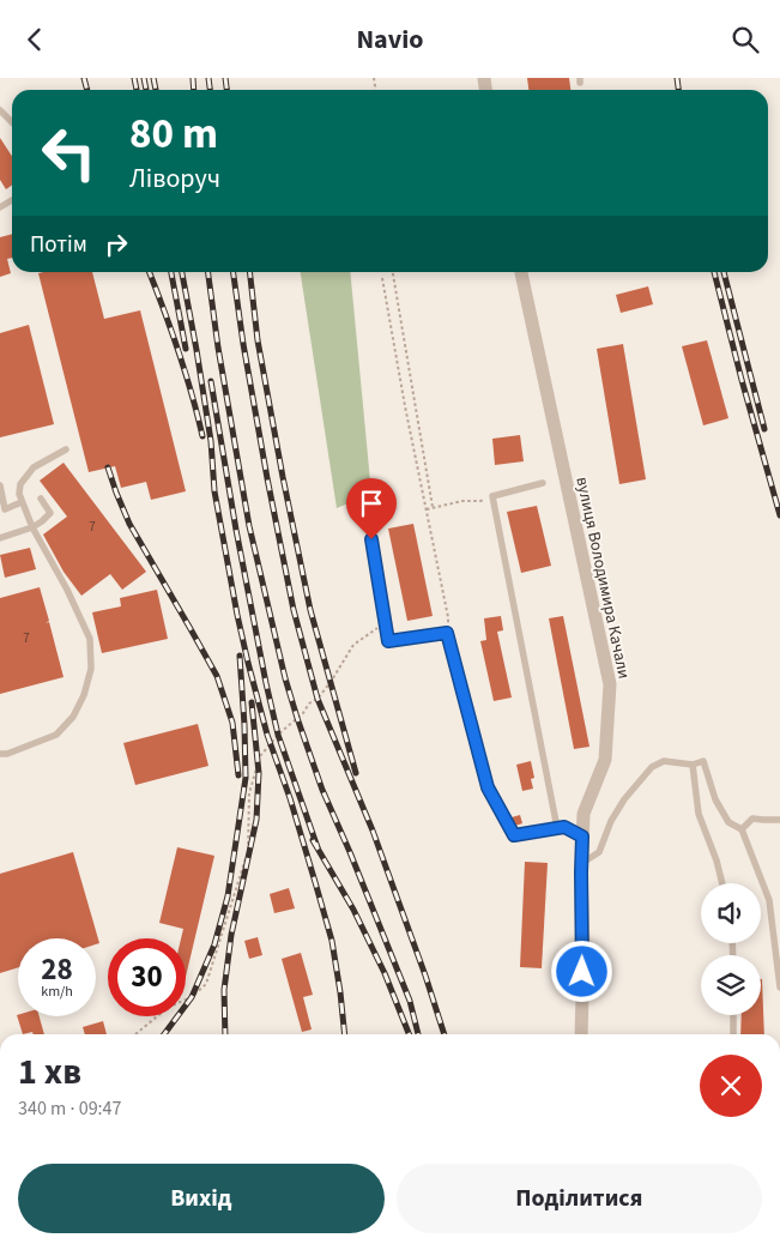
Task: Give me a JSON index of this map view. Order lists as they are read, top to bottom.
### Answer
{
  "streets": {
    "street": ["вулиця Володимира Качали"]
  },
  "house_numbers": ["7", "7"],
  "page": {
    "header": "Navio",
    "turn": ["80 m", "Ліворуч"],
    "then": "Потім",
    "speed": "28 km/h",
    "limit": "30",
    "heading": ["1 хв", "340 m · 09:47"],
    "buttons": ["Вихід", "Поділитися"]
  }
}
